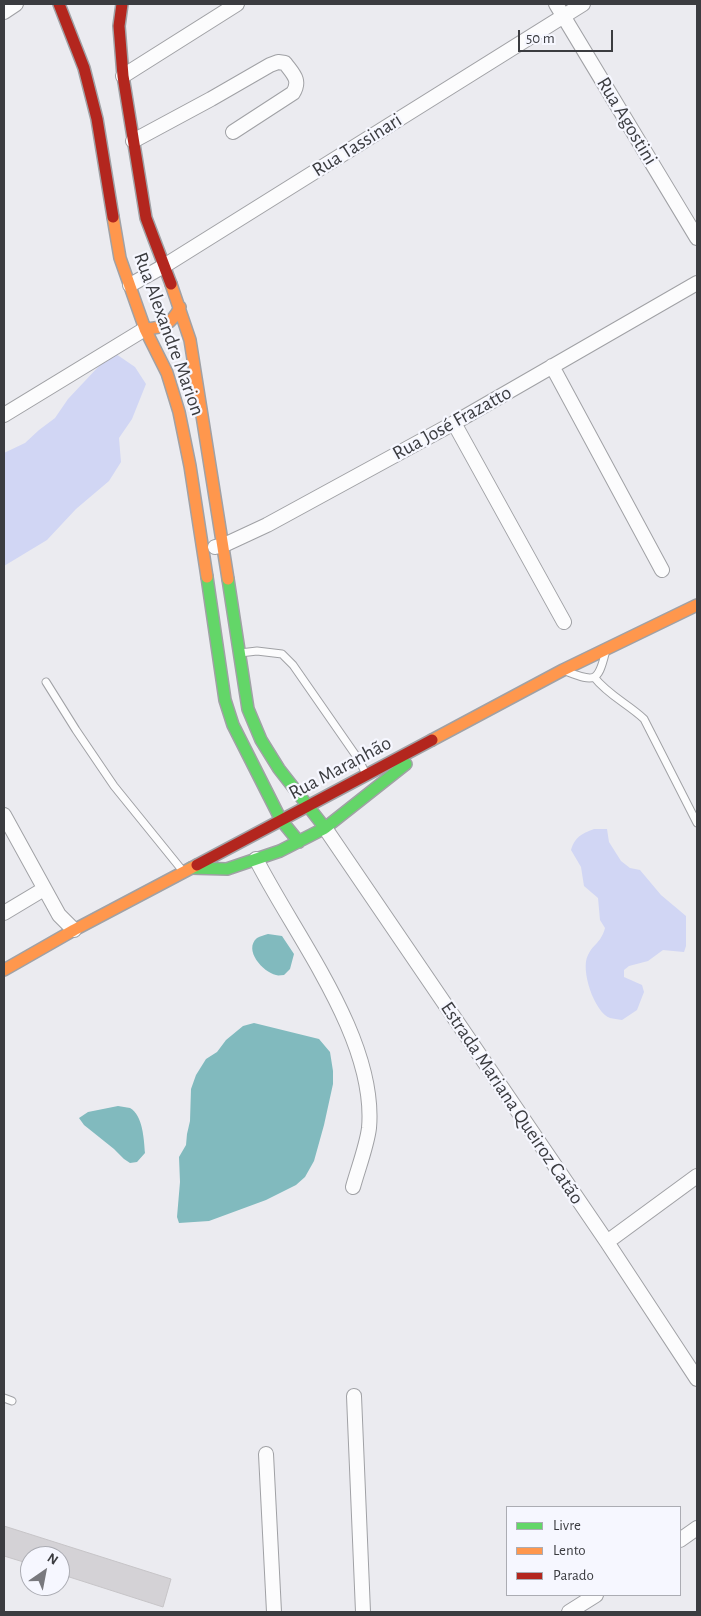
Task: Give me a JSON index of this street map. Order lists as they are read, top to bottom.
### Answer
{
  "streets": {
    "street": [
      "Rua Agostini",
      "Rua Tassinari",
      "Rua Alexandre Marion",
      "Rua José Frazatto",
      "Rua Maranhão",
      "Estrada Mariana Queiroz Catão"
    ]
  },
  "crossings": [
    ["Rua Agostini", "Rua Tassinari"],
    ["Rua Tassinari", "Rua Alexandre Marion"],
    ["Rua Alexandre Marion", "Rua José Frazatto"],
    ["Rua Alexandre Marion", "Rua Maranhão"],
    ["Rua Alexandre Marion", "Estrada Mariana Queiroz Catão"]
  ],
  "legend": ["Livre", "Lento", "Parado"],
  "scale_bar": "50 m",
  "north": "top right"
}
